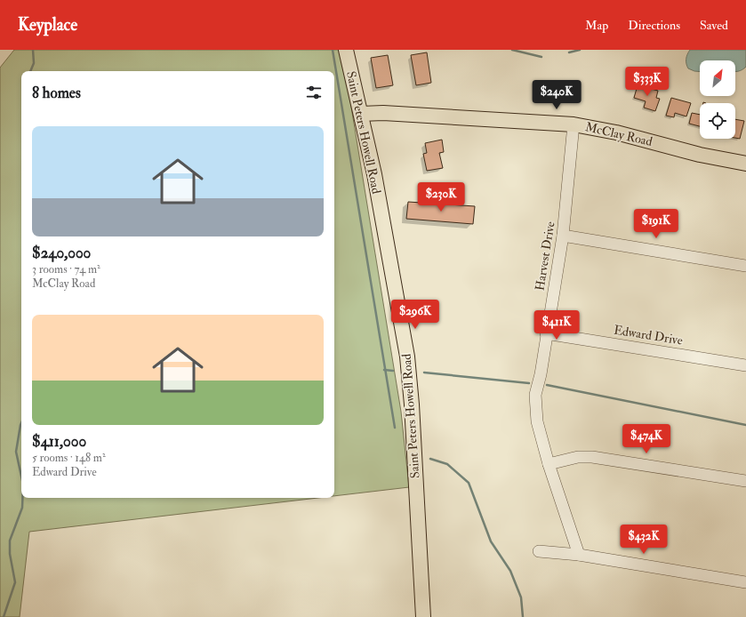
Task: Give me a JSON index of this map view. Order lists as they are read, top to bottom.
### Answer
{
  "streets": {
    "main road": ["Saint Peters Howell Road", "McClay Road"],
    "street": ["Harvest Drive", "Edward Drive"]
  },
  "crossings": [
    ["Saint Peters Howell Road", "McClay Road"],
    ["McClay Road", "Harvest Drive"],
    ["Harvest Drive", "Edward Drive"]
  ],
  "north": "top right",
  "page": {
    "header": "Keyplace",
    "nav": ["Map", "Directions", "Saved"],
    "price": [
      "$333K",
      "$240K",
      "$230K",
      "$191K",
      "$296K",
      "$411K",
      "$474K",
      "$432K"
    ],
    "heading": "8 homes",
    "list": [
      {
        "name": "$240,000",
        "note": "3 rooms · 74 m² · McClay Road"
      },
      {
        "name": "$411,000",
        "note": "5 rooms · 148 m² · Edward Drive"
      }
    ]
  }
}
